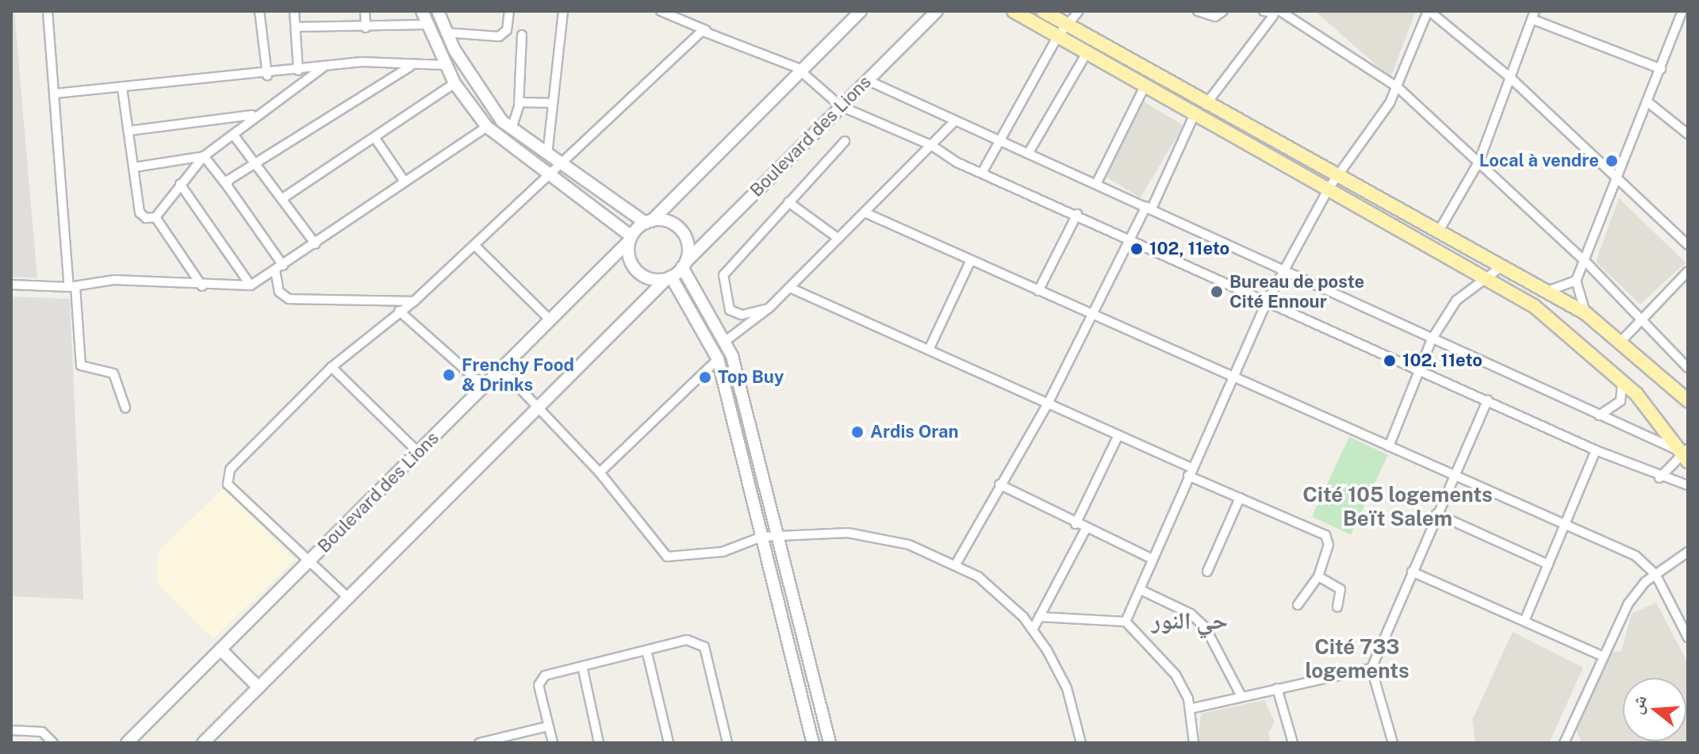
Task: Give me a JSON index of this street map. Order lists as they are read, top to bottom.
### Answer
{
  "streets": {
    "main road": ["Boulevard des Lions"]
  },
  "districts": ["Cité 105 logements Beït Salem", "حي النور", "Cité 733 logements"],
  "places": [
    "Local à vendre",
    "102, 11eto",
    "Bureau de poste Cité Ennour",
    "102، 11eto",
    "Frenchy Food & Drinks",
    "Top Buy",
    "Ardis Oran"
  ],
  "north": "left"
}
